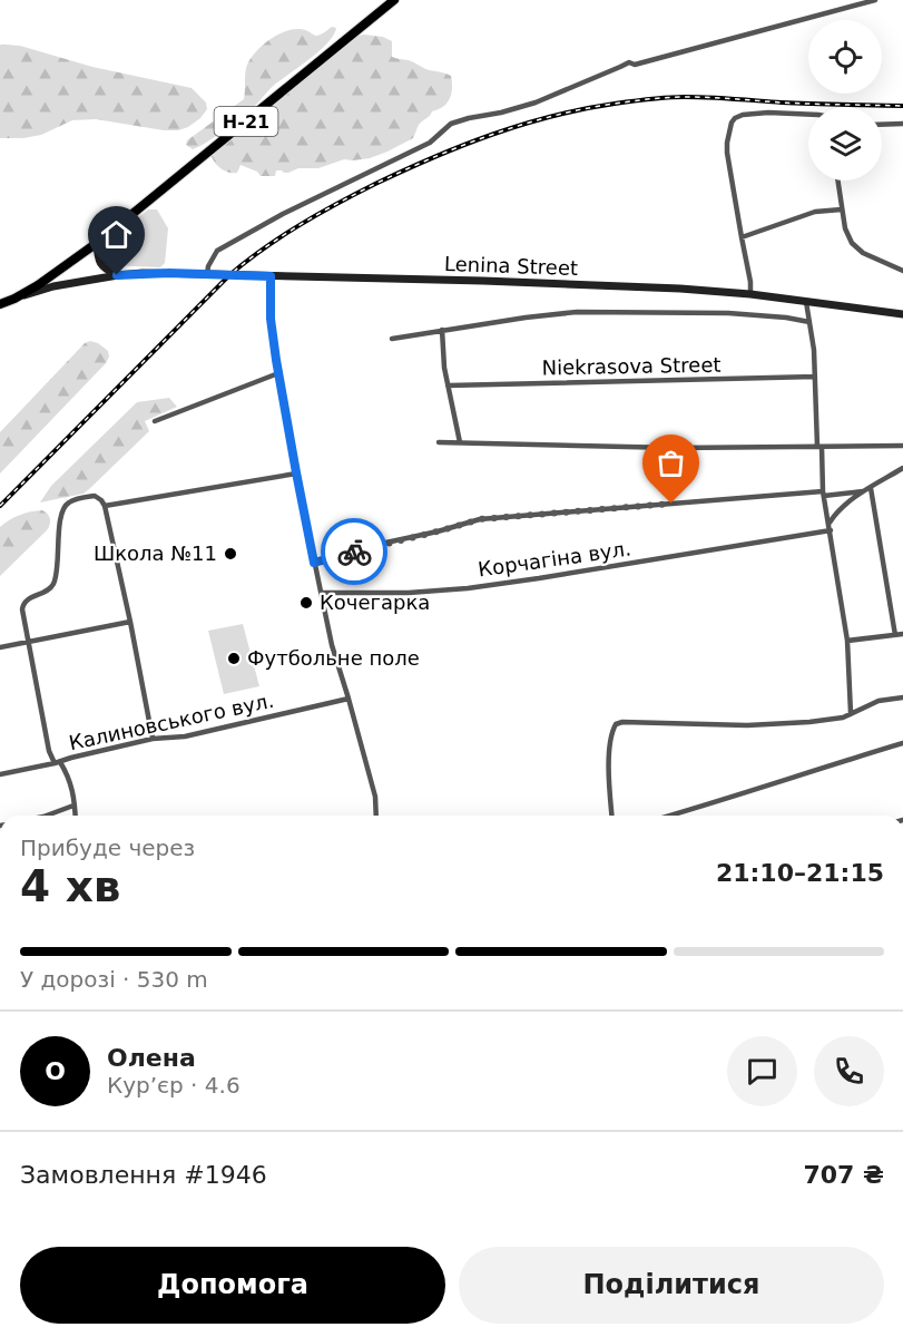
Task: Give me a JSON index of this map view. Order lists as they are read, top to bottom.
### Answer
{
  "streets": {
    "main road": ["Н-21", "Lenina Street"],
    "street": ["Niekrasova Street", "Корчагіна вул.", "Калиновського вул."]
  },
  "crossings": [
    ["Н-21", "Lenina Street"]
  ],
  "places": ["Школа №11", "Кочегарка", "Футбольне поле"],
  "page": {
    "heading": ["4 хв", "Прибуде через", "21:10–21:15"],
    "panel": [
      "Олена",
      "Кур’єр · 4.6",
      "Замовлення #1946",
      "707 ₴"
    ],
    "bar": "У дорозі · 530 m",
    "round": "О",
    "buttons": ["Допомога", "Поділитися"]
  }
}
